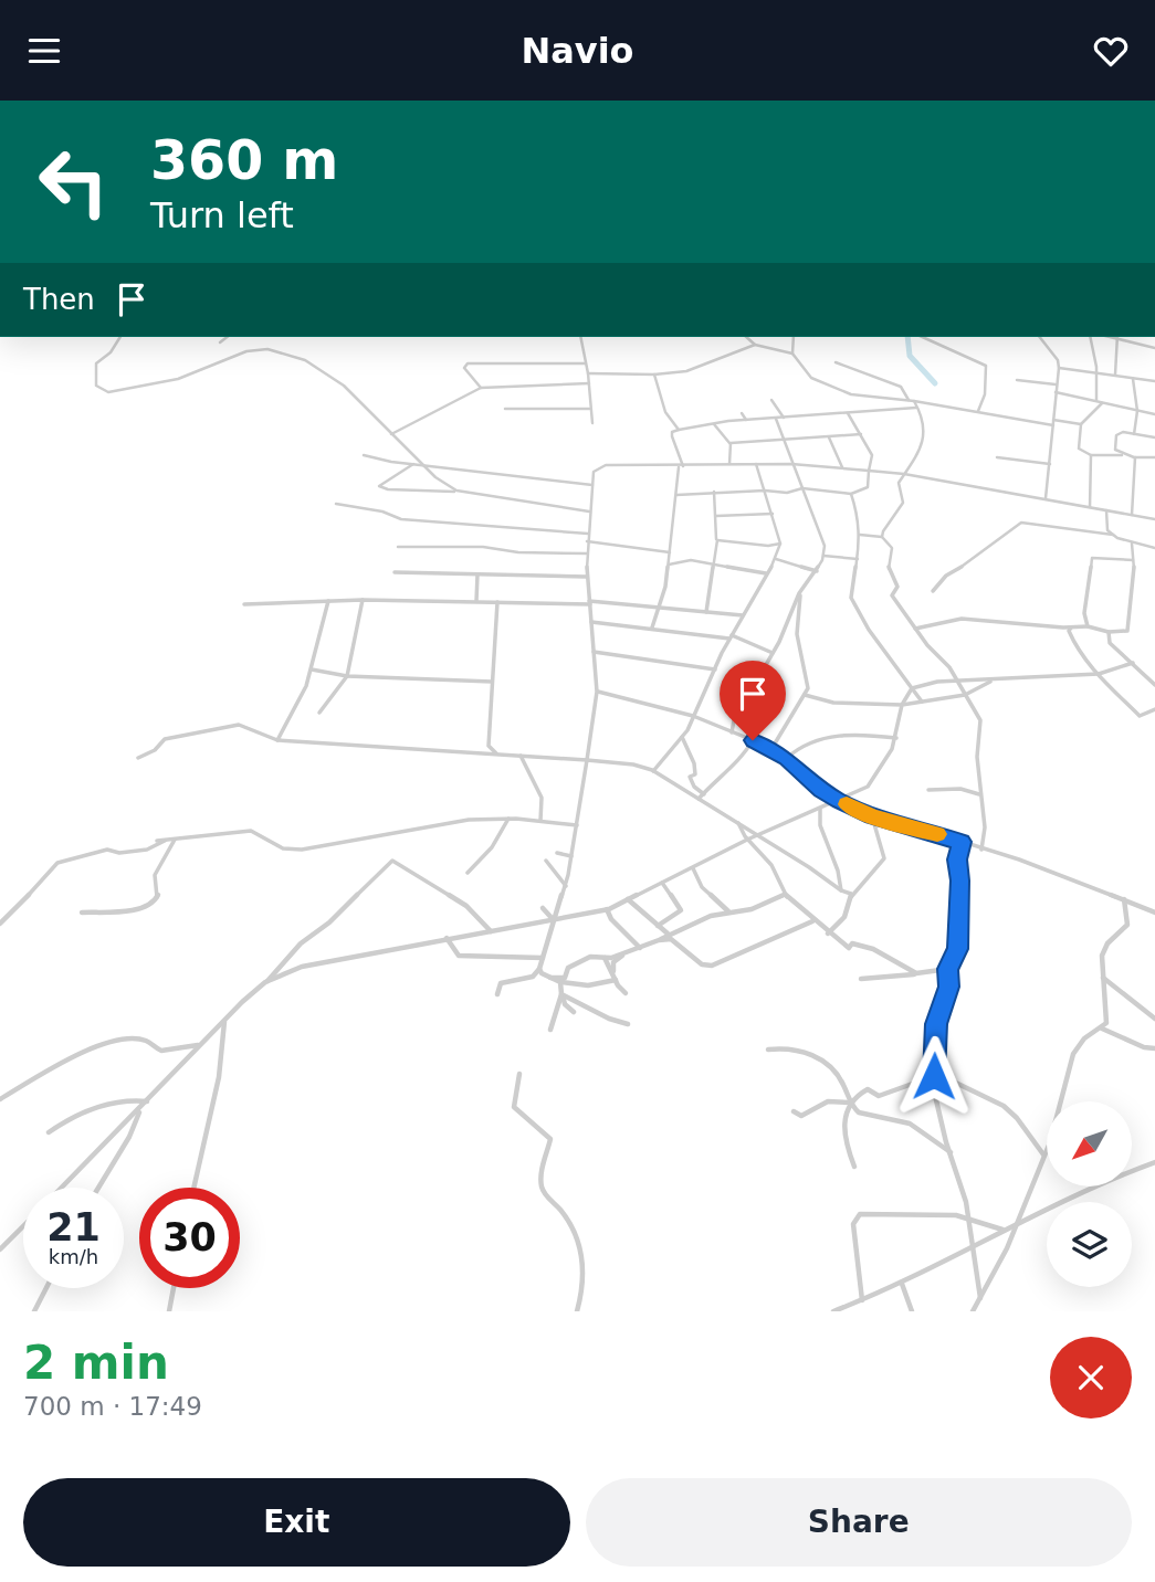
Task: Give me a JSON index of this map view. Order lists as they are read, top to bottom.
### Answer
{
  "north": "bottom left",
  "page": {
    "header": "Navio",
    "turn": ["360 m", "Turn left"],
    "then": "Then",
    "speed": "21 km/h",
    "limit": "30",
    "heading": ["2 min", "700 m · 17:49"],
    "buttons": ["Exit", "Share"]
  }
}
